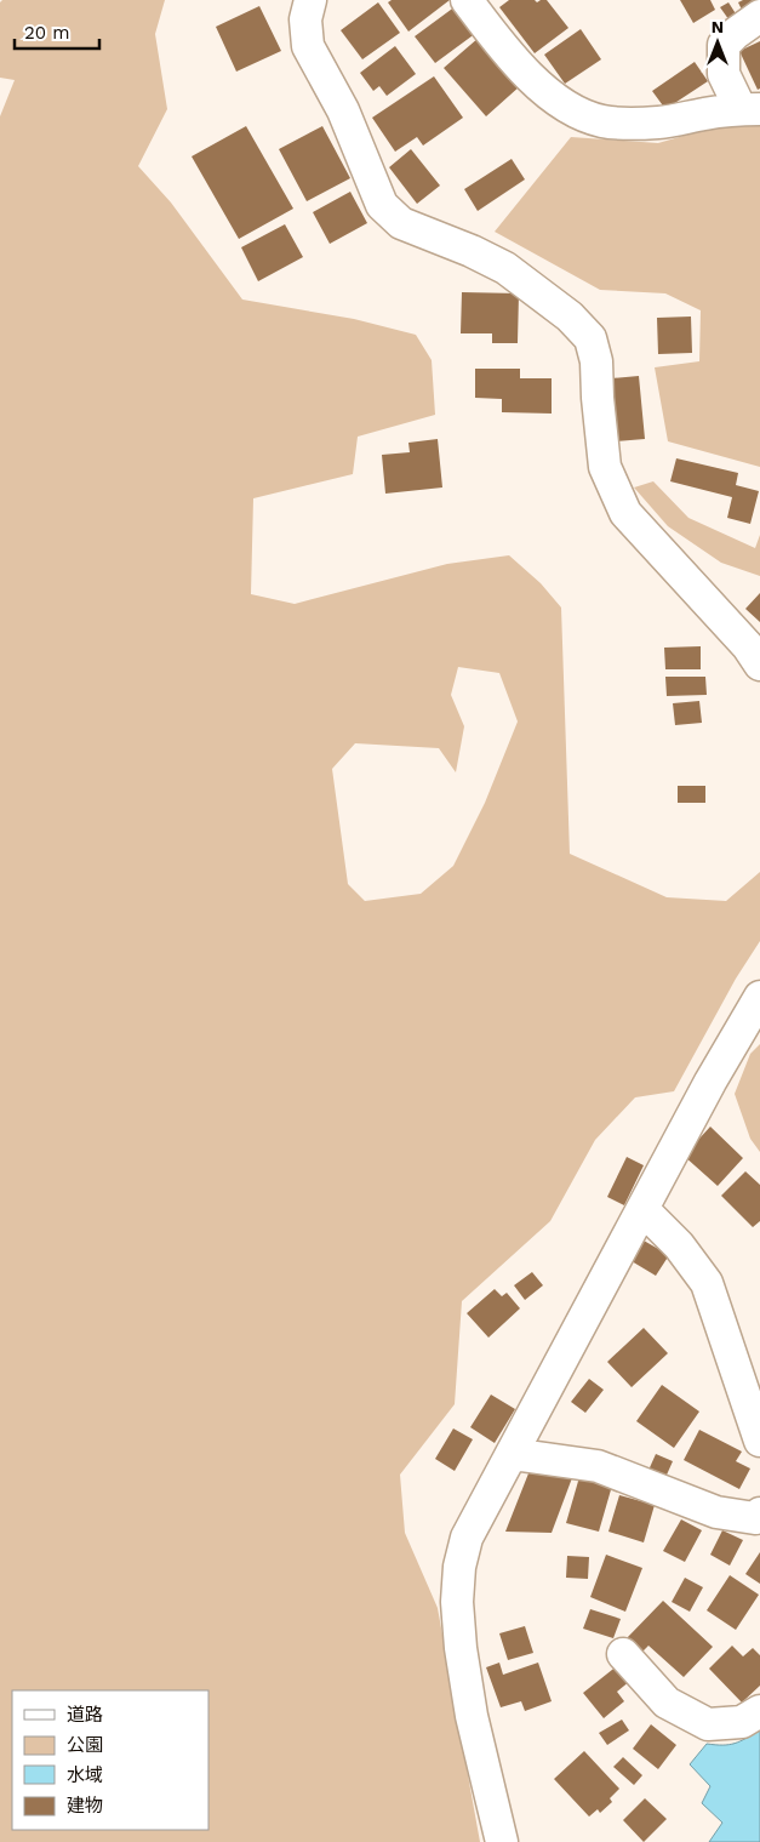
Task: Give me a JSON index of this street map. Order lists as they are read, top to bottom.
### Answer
{
  "legend": [
    "道路",
    "公園",
    "水域",
    "建物"
  ],
  "scale_bar": "20 m",
  "north": "top"
}
